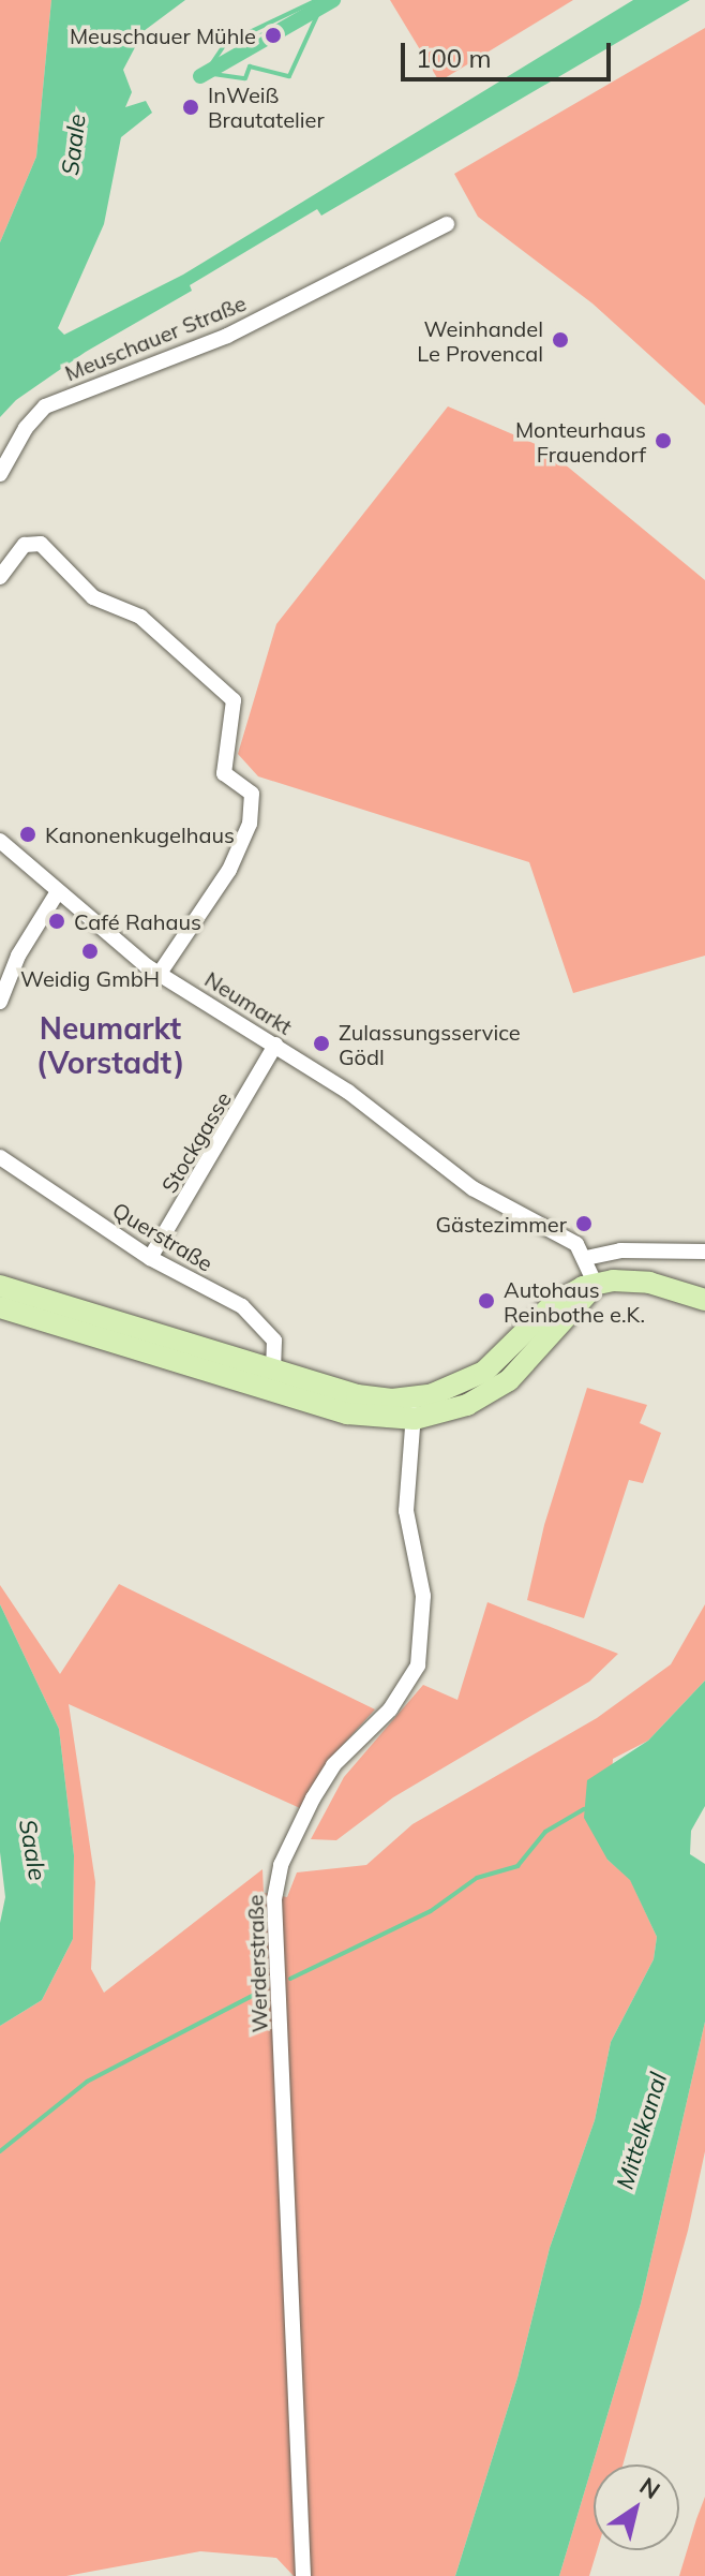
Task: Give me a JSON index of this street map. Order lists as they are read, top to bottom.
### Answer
{
  "streets": {
    "street": [
      "Meuschauer Straße",
      "Neumarkt",
      "Stockgasse",
      "Querstraße",
      "Werderstraße"
    ]
  },
  "crossings": [
    ["Neumarkt", "Stockgasse"],
    ["Stockgasse", "Querstraße"]
  ],
  "districts": ["Neumarkt (Vorstadt)"],
  "water": ["Saale", "Mittelkanal"],
  "places": [
    "Meuschauer Mühle",
    "InWeiß Brautatelier",
    "Weinhandel Le Provencal",
    "Monteurhaus Frauendorf",
    "Kanonenkugelhaus",
    "Café Rahaus",
    "Weidig GmbH",
    "Zulassungsservice Gödl",
    "Gästezimmer",
    "Autohaus Reinbothe e.K."
  ],
  "scale_bar": "100 m",
  "north": "top right"
}
